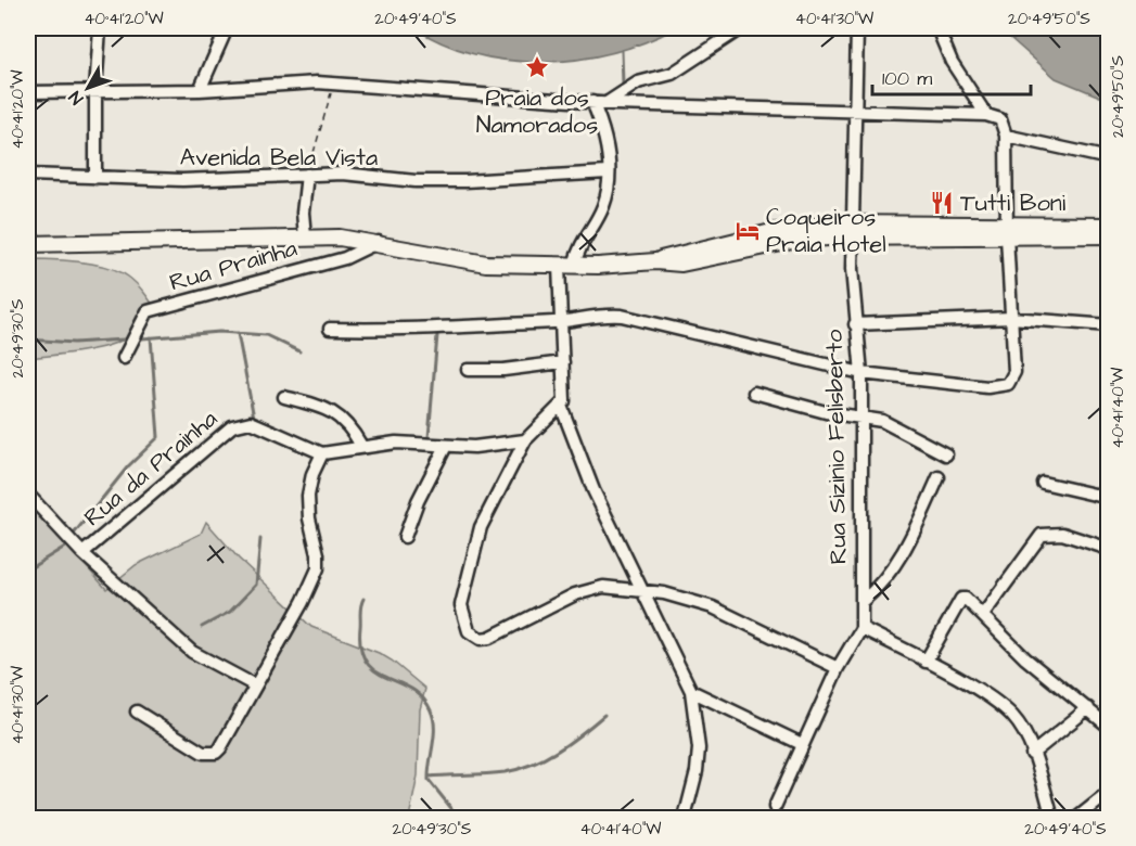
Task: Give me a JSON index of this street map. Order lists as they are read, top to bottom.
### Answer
{
  "streets": {
    "street": [
      "Avenida Bela Vista",
      "Rua Prainha",
      "Rua Sizinio Felisberto",
      "Rua da Prainha"
    ]
  },
  "places": {
    "place": ["Praia dos Namorados"],
    "restaurant": ["Tutti Boni"],
    "hotel": ["Coqueiros Praia Hotel"]
  },
  "scale_bar": "100 m",
  "north": "bottom left",
  "coordinates": [
    "40°41'20\"W",
    "20°49'40\"S",
    "40°41'30\"W",
    "20°49'50\"S",
    "20°49'30\"S",
    "40°41'40\"W"
  ]
}
